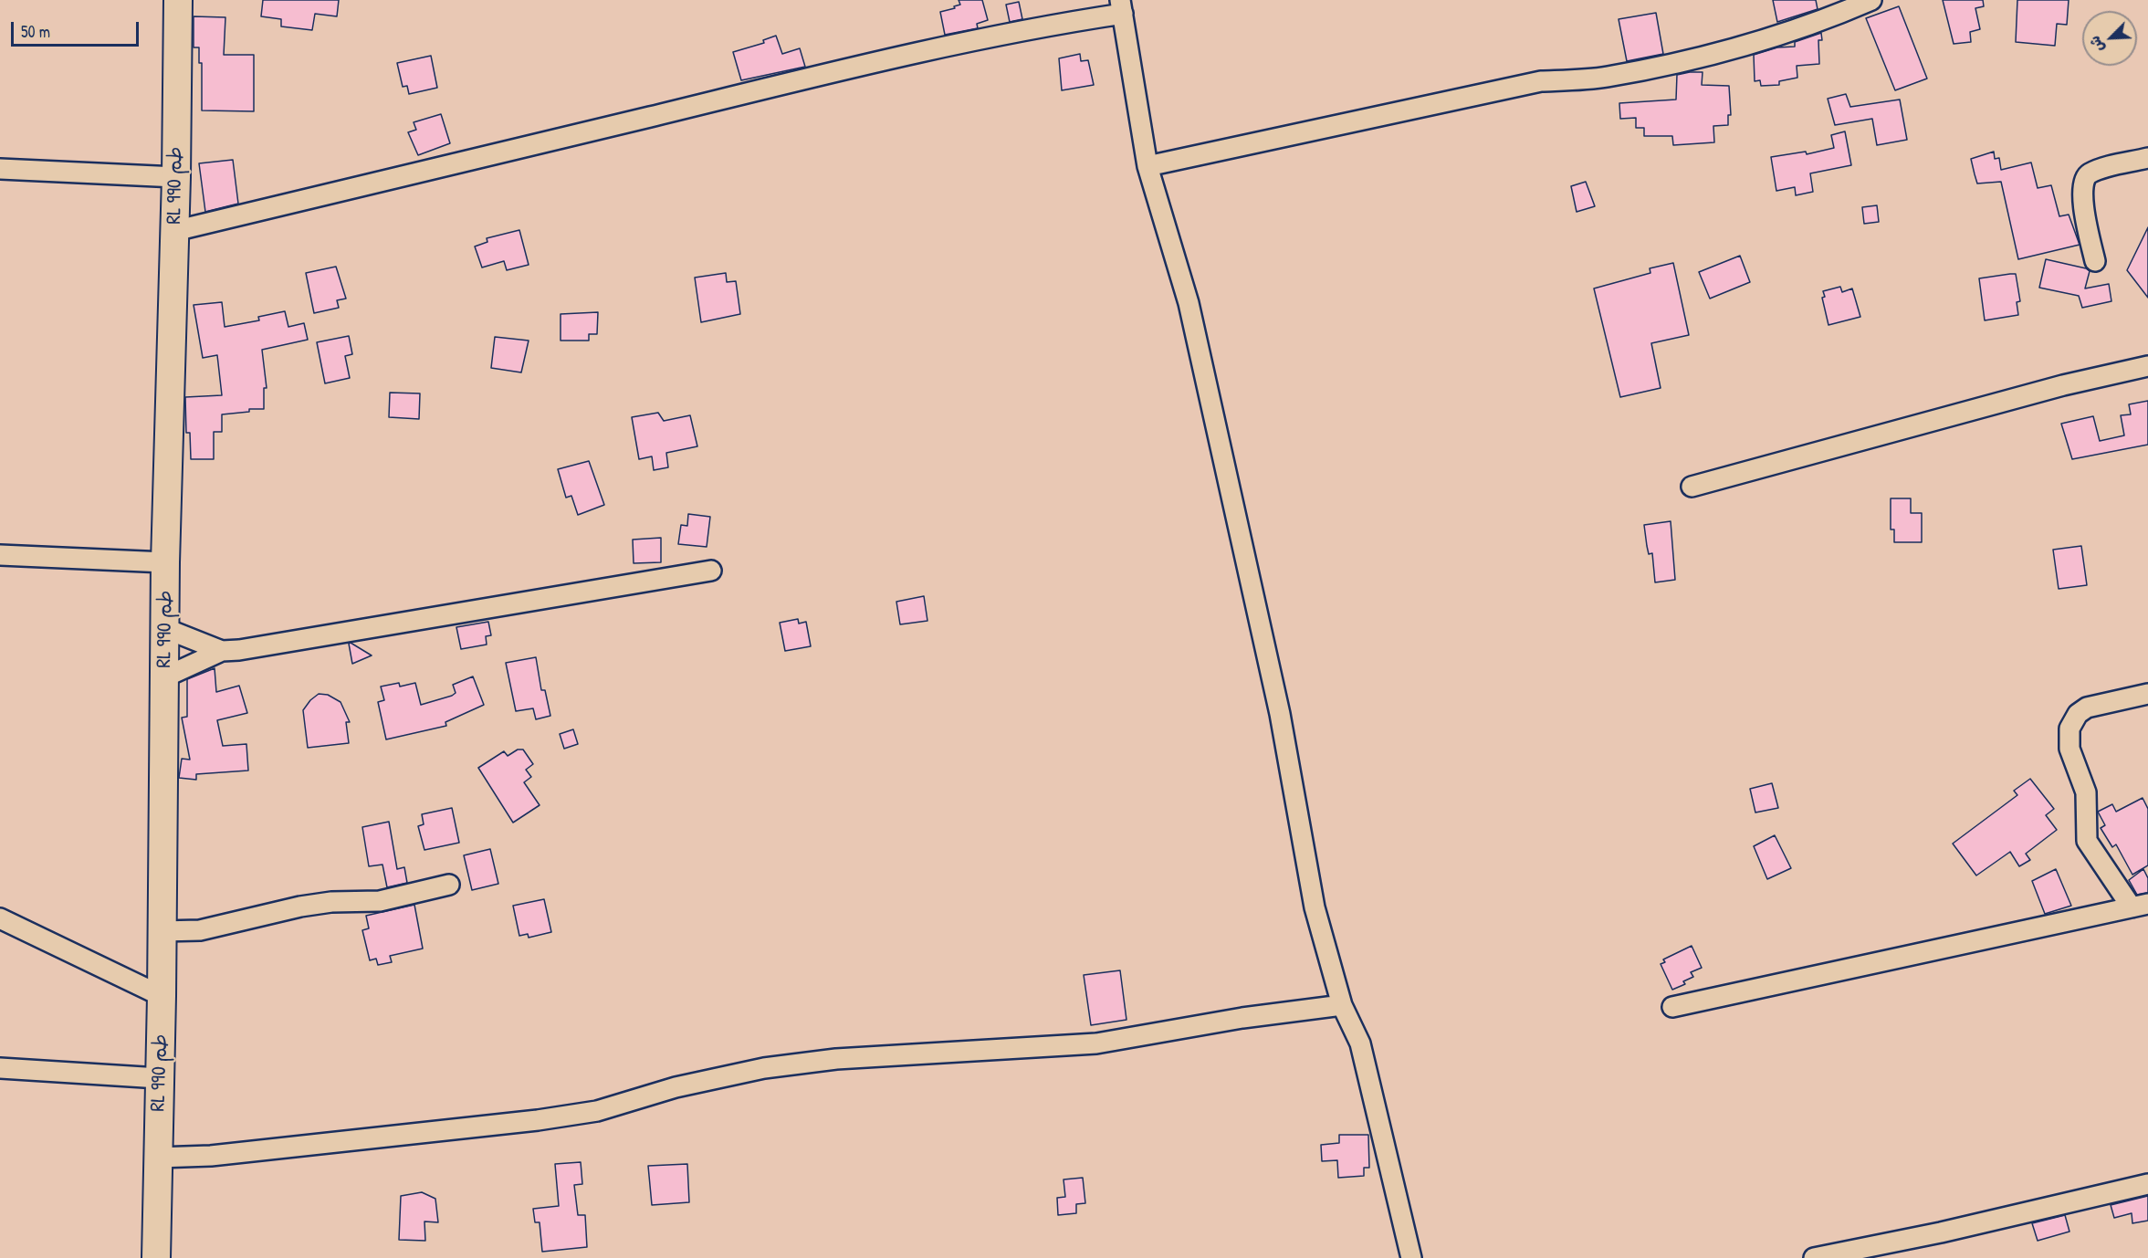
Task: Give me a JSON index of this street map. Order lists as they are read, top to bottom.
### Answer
{
  "streets": {
    "street": ["RL طم 990"]
  },
  "scale_bar": "50 m",
  "north": "bottom left"
}
